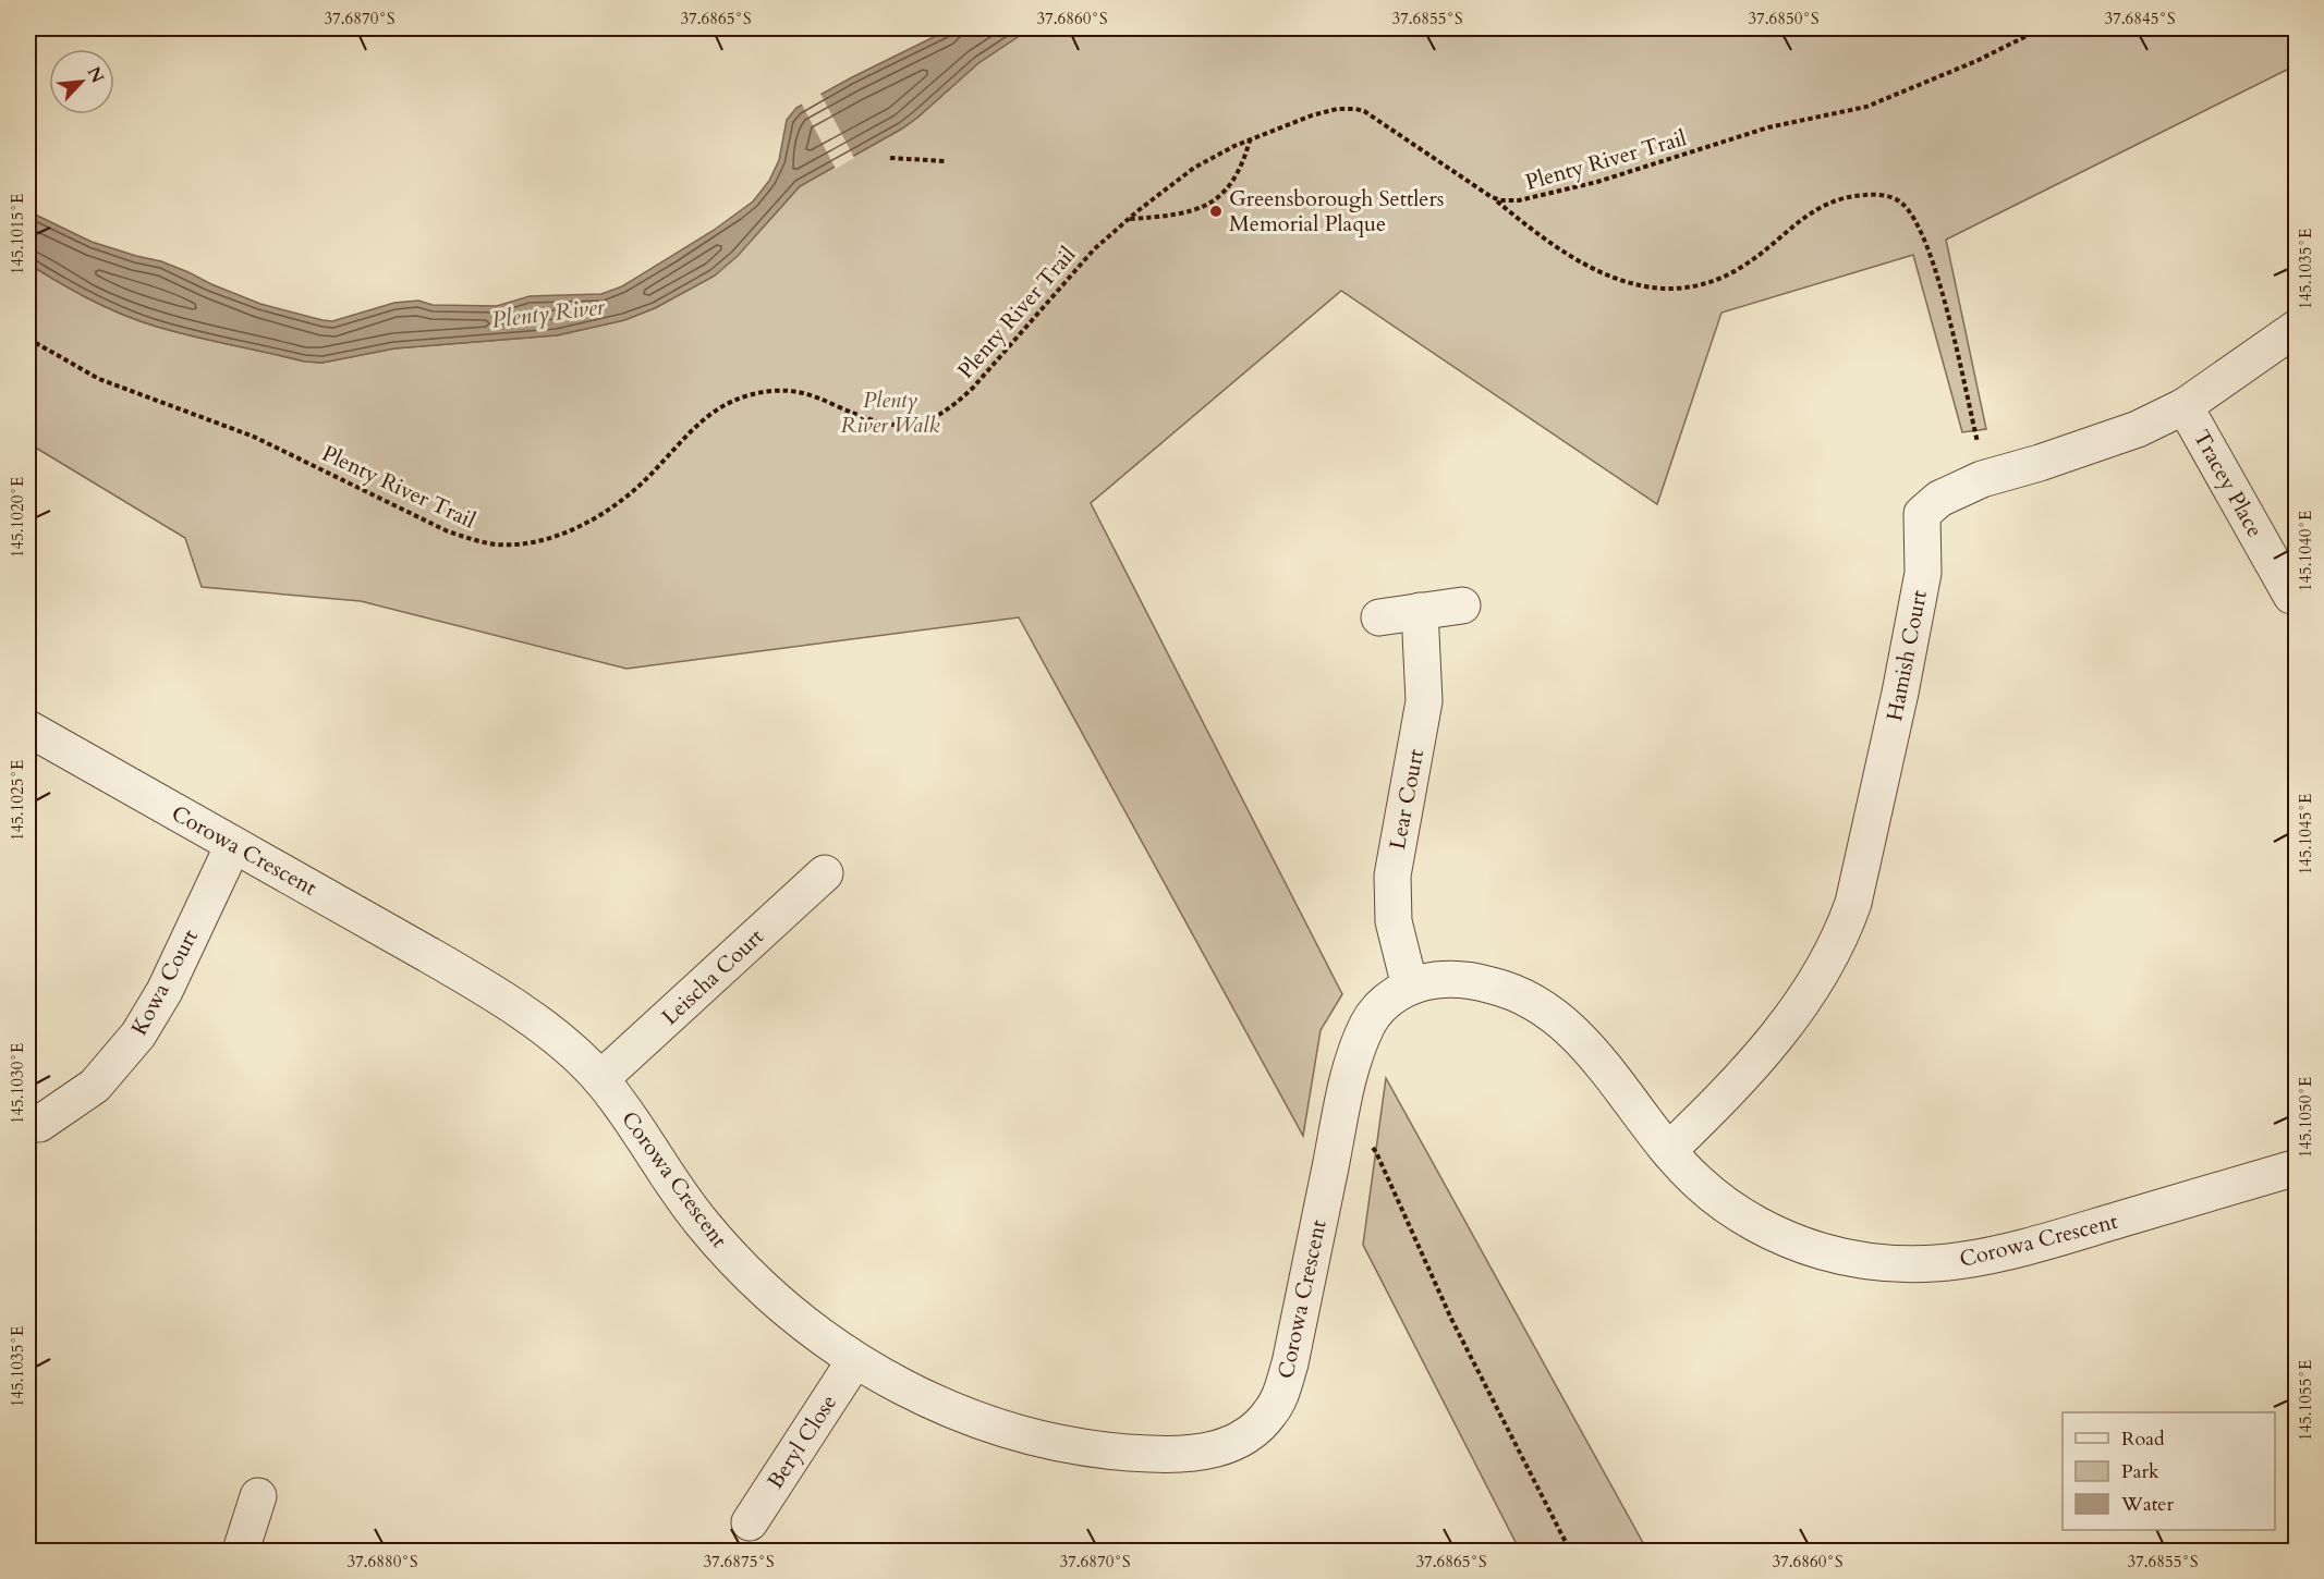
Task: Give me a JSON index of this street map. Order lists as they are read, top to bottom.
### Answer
{
  "streets": {
    "street": [
      "Tracey Place",
      "Hamish Court",
      "Lear Court",
      "Corowa Crescent",
      "Leischa Court",
      "Kowa Court",
      "Beryl Close"
    ],
    "path": ["Plenty River Trail"]
  },
  "crossings": [
    ["Tracey Place", "Hamish Court"],
    ["Hamish Court", "Corowa Crescent"],
    ["Lear Court", "Corowa Crescent"],
    ["Corowa Crescent", "Leischa Court"],
    ["Corowa Crescent", "Kowa Court"],
    ["Corowa Crescent", "Beryl Close"]
  ],
  "water": ["Plenty River"],
  "parks": ["Plenty River Walk"],
  "places": ["Greensborough Settlers Memorial Plaque"],
  "legend": ["Road", "Park", "Water"],
  "north": "top right",
  "coordinates": [
    "37.6870°S",
    "37.6865°S",
    "37.6860°S",
    "37.6855°S",
    "37.6850°S",
    "37.6845°S",
    "145.1015°E",
    "145.1035°E",
    "145.1020°E",
    "145.1040°E",
    "145.1025°E",
    "145.1045°E",
    "145.1030°E",
    "145.1050°E",
    "145.1055°E",
    "37.6880°S",
    "37.6875°S"
  ]
}
